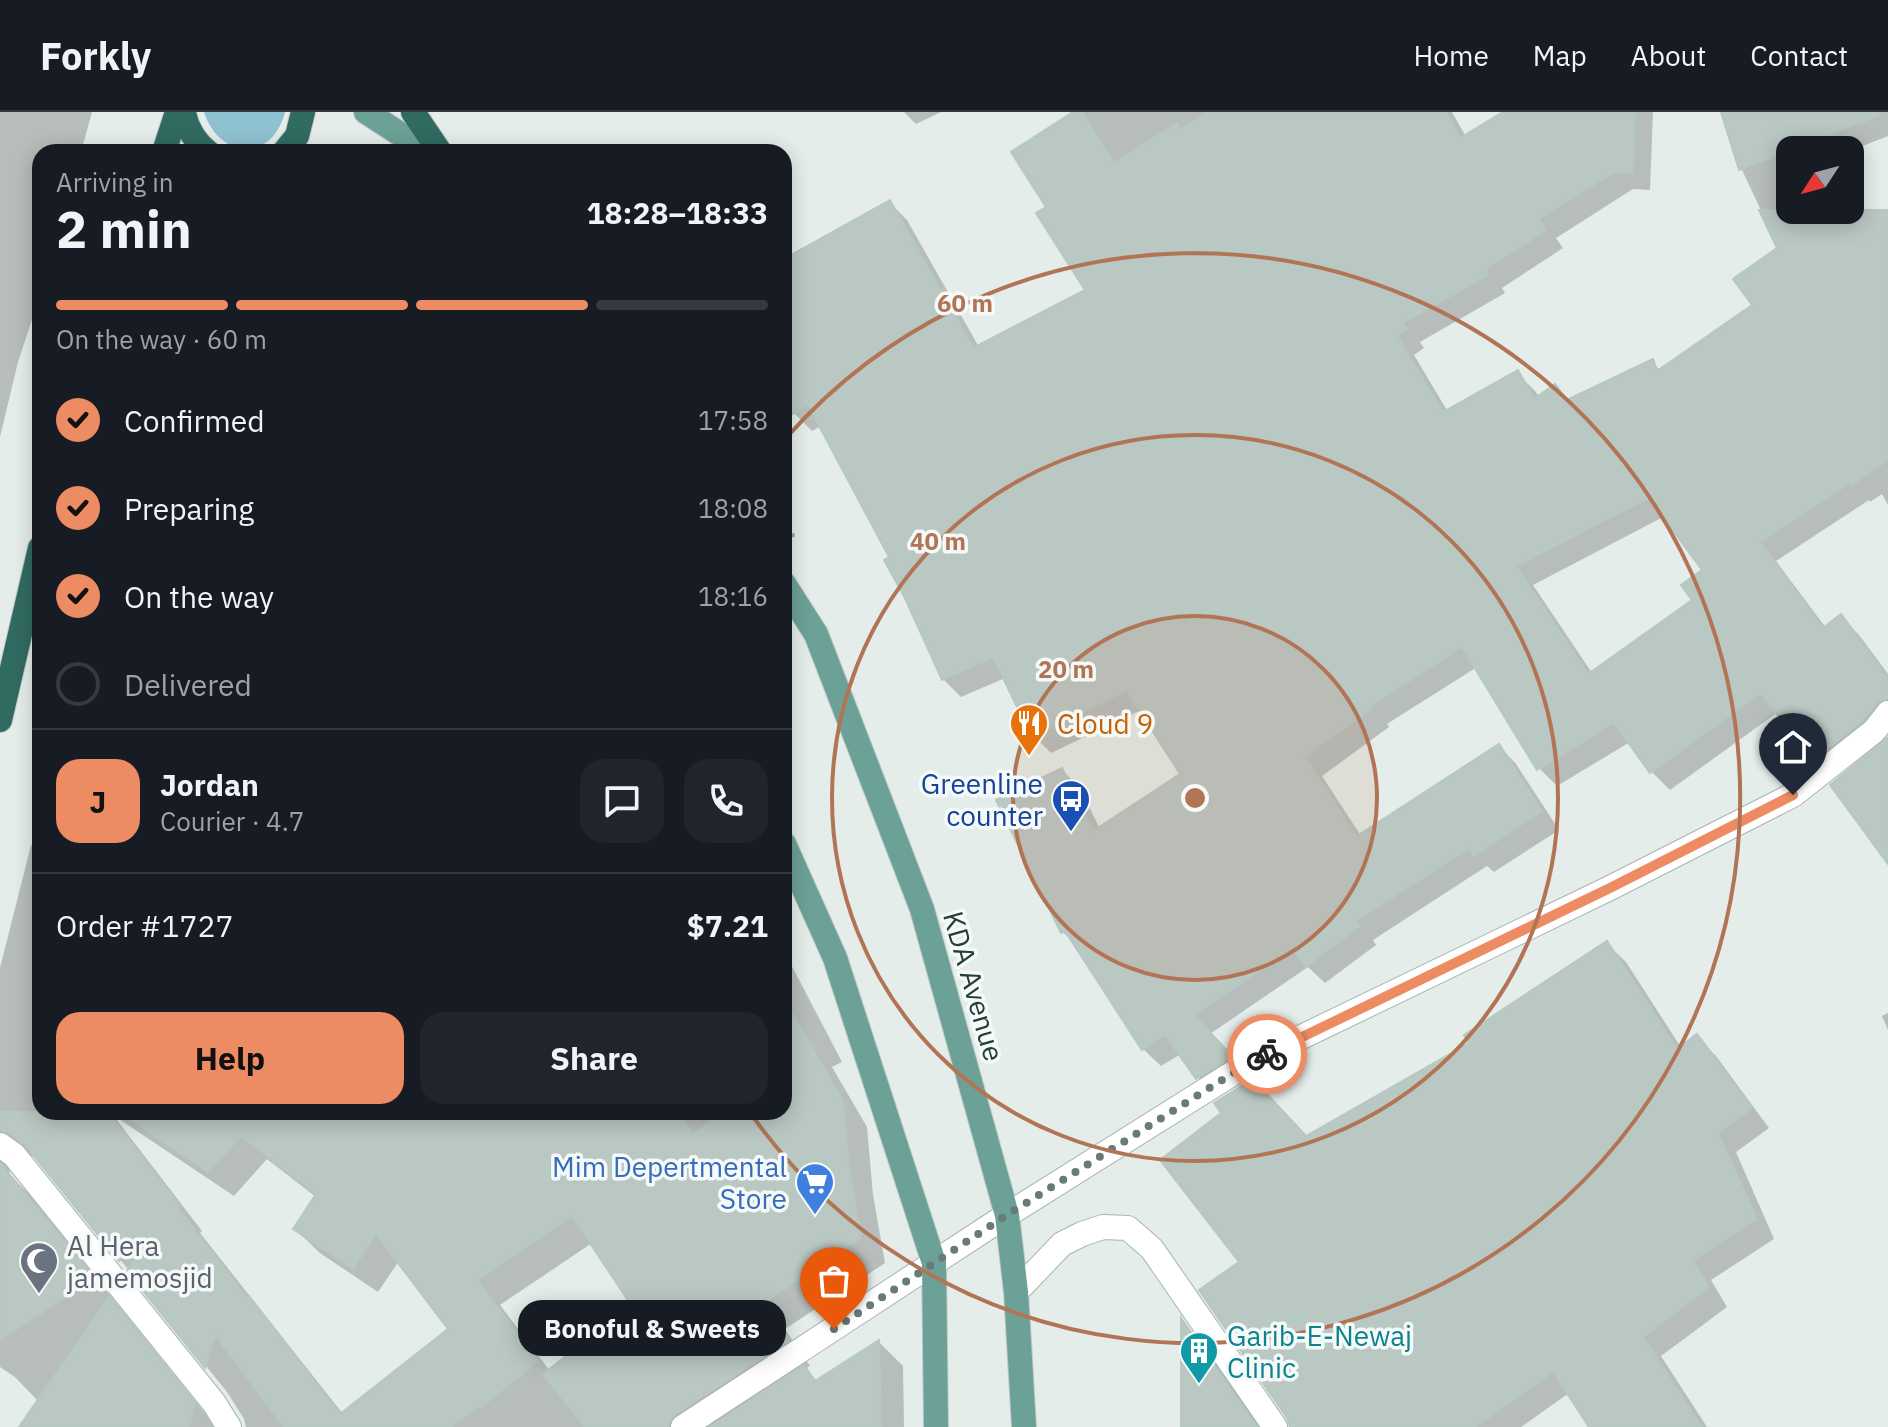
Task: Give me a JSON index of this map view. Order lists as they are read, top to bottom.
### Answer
{
  "streets": {
    "main road": ["KDA Avenue"]
  },
  "places": {
    "restaurant": ["Cloud 9"],
    "bus stop": ["Greenline counter"],
    "supermarket": ["Mim Depertmental Store"],
    "mosque": ["Al Hera jamemosjid"],
    "other": ["Bonoful & Sweets"],
    "building": ["Garib-E-Newaj Clinic"]
  },
  "north": "bottom left",
  "page": {
    "header": "Forkly",
    "nav": [
      "Home",
      "Map",
      "About",
      "Contact"
    ],
    "heading": ["2 min", "Arriving in", "18:28–18:33"],
    "panel": [
      "Jordan",
      "Courier · 4.7",
      "Order #1727",
      "$7.21"
    ],
    "bar": "On the way · 60 m",
    "list": [
      ["Confirmed", "17:58"],
      ["Preparing", "18:08"],
      ["On the way", "18:16"],
      "Delivered"
    ],
    "round": "J",
    "buttons": ["Help", "Share"],
    "bubble": "Bonoful & Sweets"
  },
  "rings": ["60 m", "40 m", "20 m"]
}
